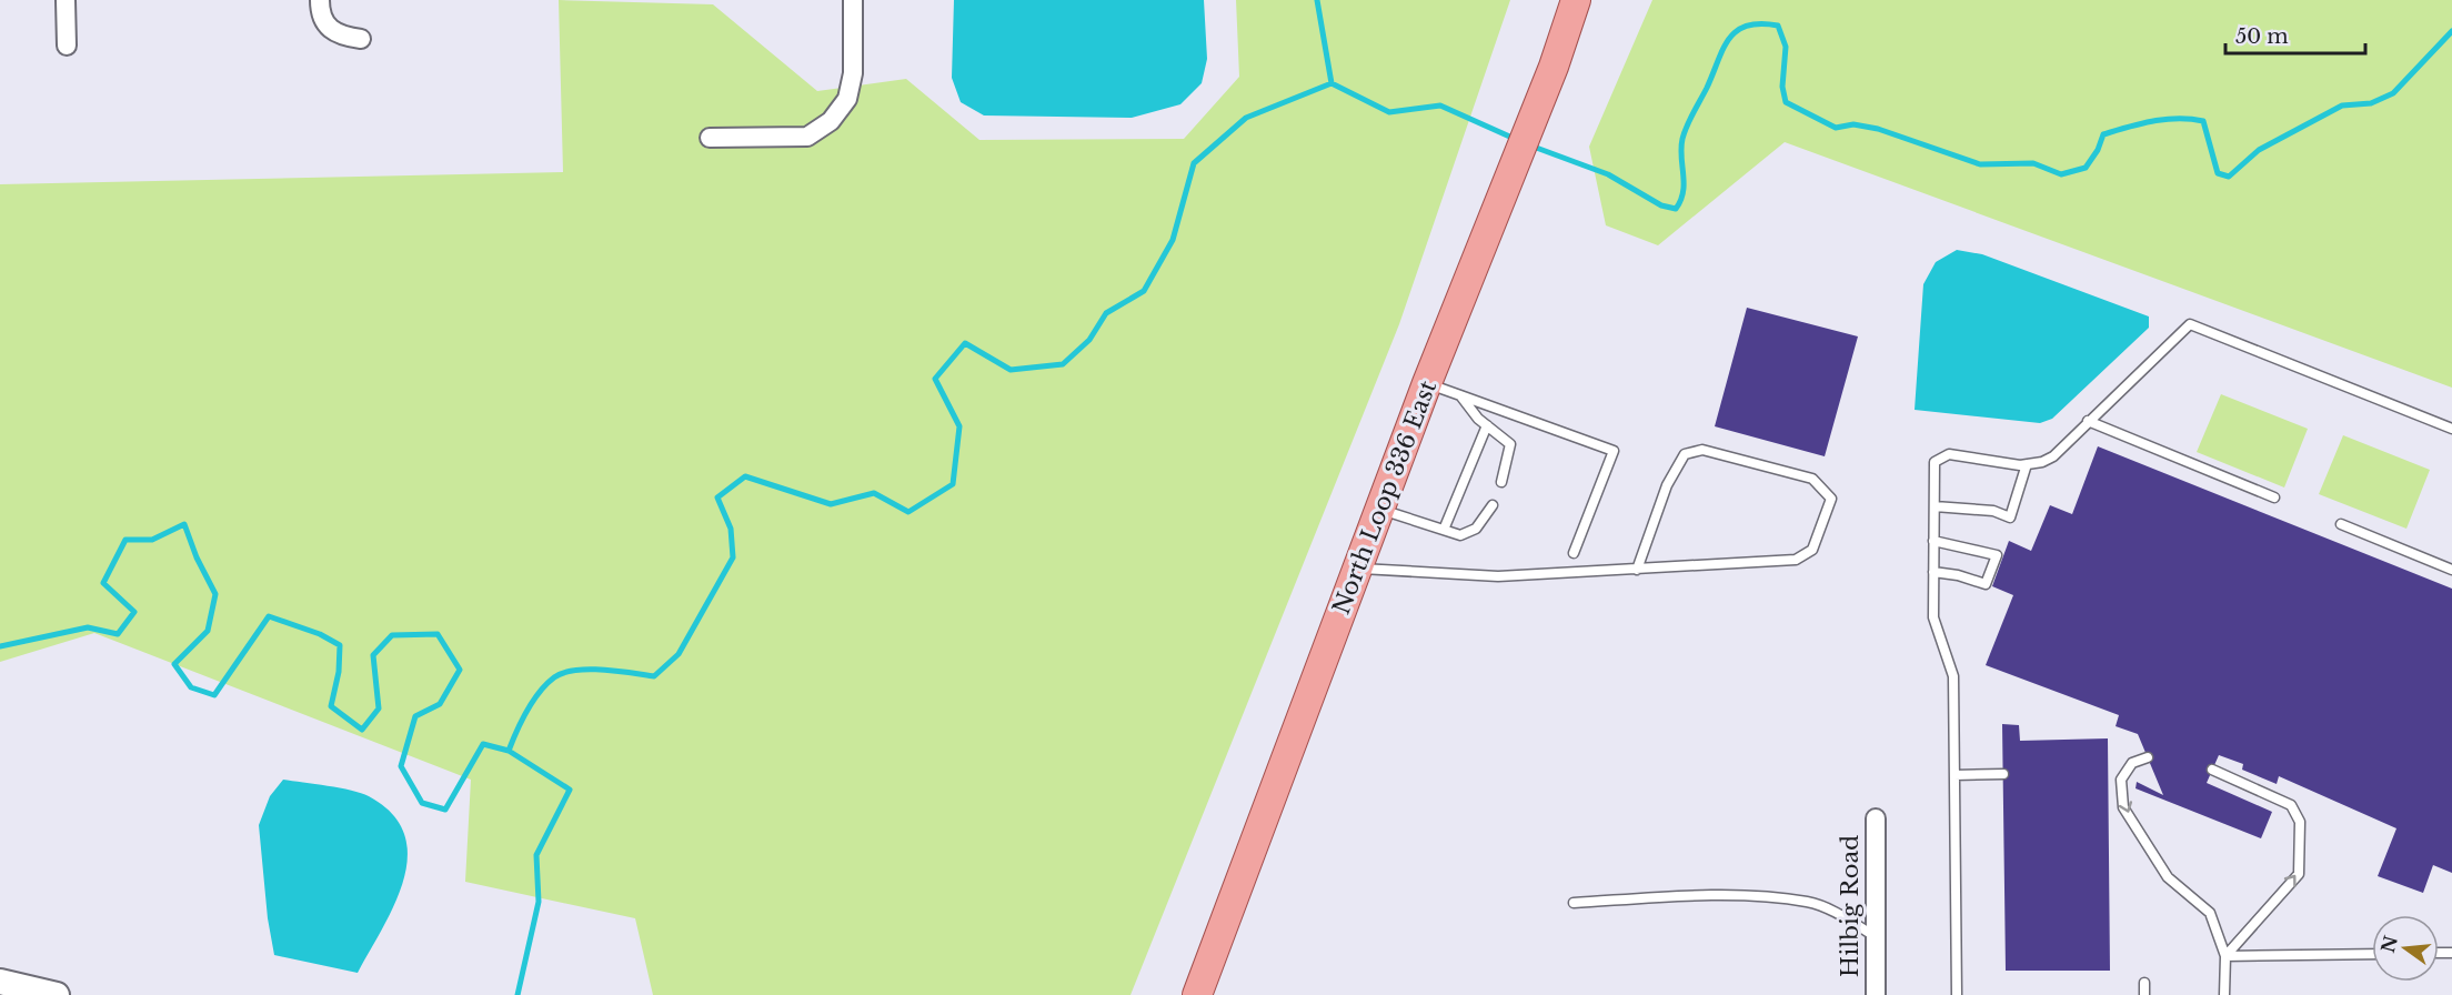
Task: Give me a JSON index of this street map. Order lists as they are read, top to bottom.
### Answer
{
  "streets": {
    "main road": ["North Loop 336 East"],
    "street": ["Hilbig Road"]
  },
  "scale_bar": "50 m",
  "north": "left"
}
